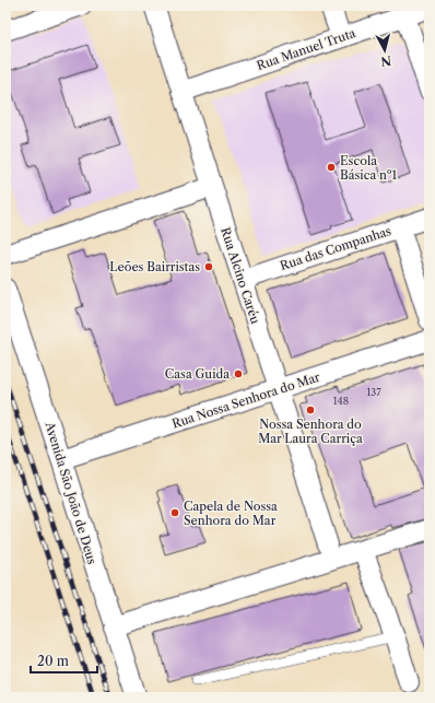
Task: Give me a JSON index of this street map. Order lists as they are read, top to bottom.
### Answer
{
  "streets": {
    "street": [
      "Rua Manuel Truta",
      "Rua das Companhas",
      "Rua Alcino Caréu",
      "Rua Nossa Senhora do Mar",
      "Avenida São João de Deus"
    ]
  },
  "crossings": [
    ["Rua Manuel Truta", "Rua Alcino Caréu"],
    ["Rua das Companhas", "Rua Alcino Caréu"],
    ["Rua Alcino Caréu", "Rua Nossa Senhora do Mar"],
    ["Rua Nossa Senhora do Mar", "Avenida São João de Deus"]
  ],
  "places": [
    "Escola Básica nº1",
    "Leões Bairristas",
    "Casa Guida",
    "Nossa Senhora do Mar Laura Carriça",
    "Capela de Nossa Senhora do Mar"
  ],
  "house_numbers": ["137", "148"],
  "scale_bar": "20 m",
  "north": "bottom"
}
